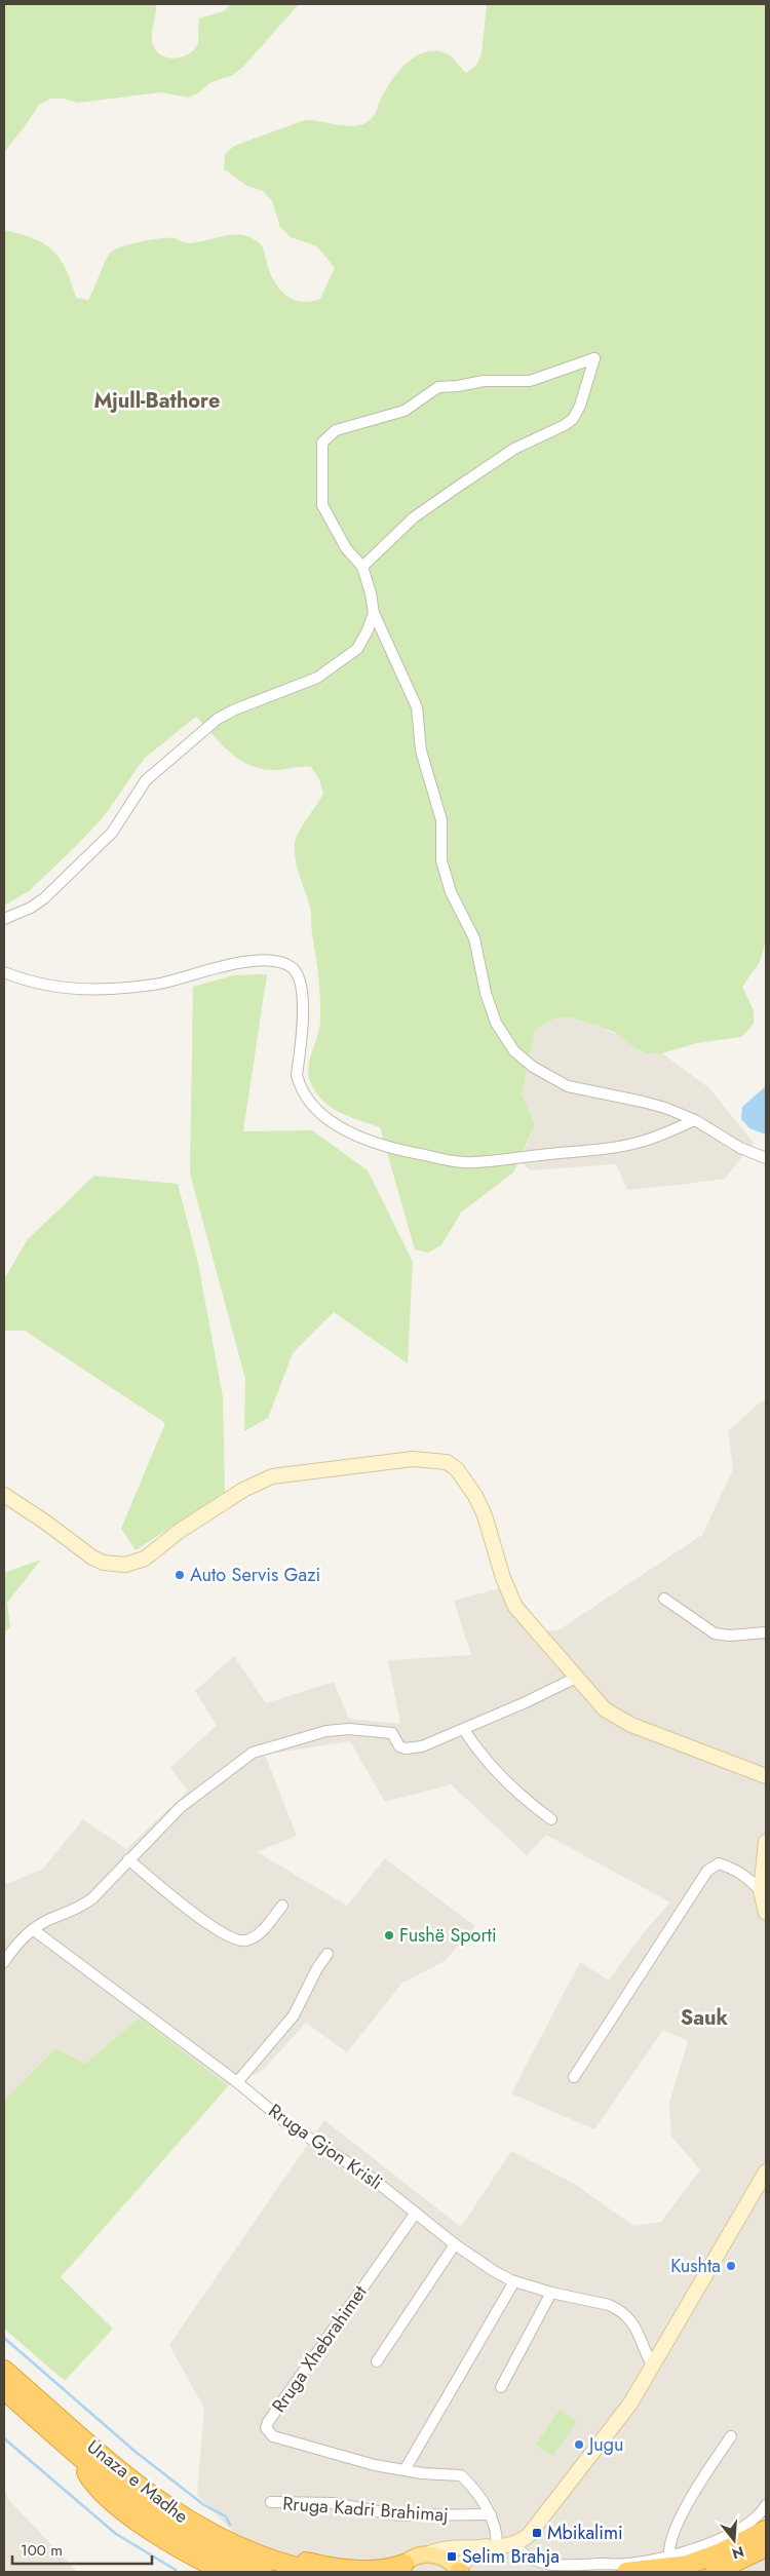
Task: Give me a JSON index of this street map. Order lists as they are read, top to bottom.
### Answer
{
  "streets": {
    "highway": ["Unaza e Madhe"],
    "street": ["Rruga Gjon Krisli", "Rruga Xhebrahimet", "Rruga Kadri Brahimaj"]
  },
  "crossings": [
    ["Rruga Gjon Krisli", "Rruga Xhebrahimet"],
    ["Rruga Xhebrahimet", "Rruga Kadri Brahimaj"]
  ],
  "districts": ["Mjull-Bathore", "Sauk"],
  "places": {
    "other": [
      "Auto Servis Gazi",
      "Fushë Sporti",
      "Kushta",
      "Jugu"
    ],
    "transit": ["Mbikalimi", "Selim Brahja"]
  },
  "scale_bar": "100 m",
  "north": "bottom"
}
